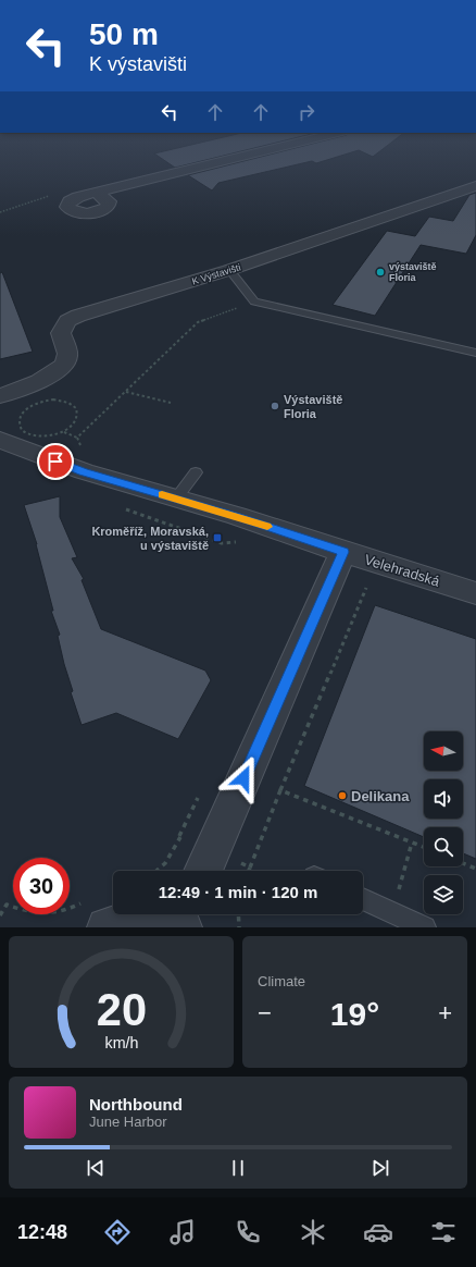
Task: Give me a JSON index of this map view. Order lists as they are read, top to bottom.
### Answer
{
  "streets": {
    "street": ["K Výstavišti", "Velehradská"]
  },
  "places": {
    "other": ["výstaviště Floria", "Výstaviště Floria", "Delikana"],
    "transit": ["Kroměříž, Moravská, u výstaviště"]
  },
  "north": "left",
  "page": {
    "turn": ["50 m", "K výstavišti"],
    "limit": "30",
    "trip": "12:49 · 1 min · 120 m",
    "tile": "Climate",
    "heat": ["−", "19°", "+"],
    "song": ["Northbound", "June Harbor"],
    "tabs": "12:48",
    "gauge": ["20", "km/h"]
  }
}
